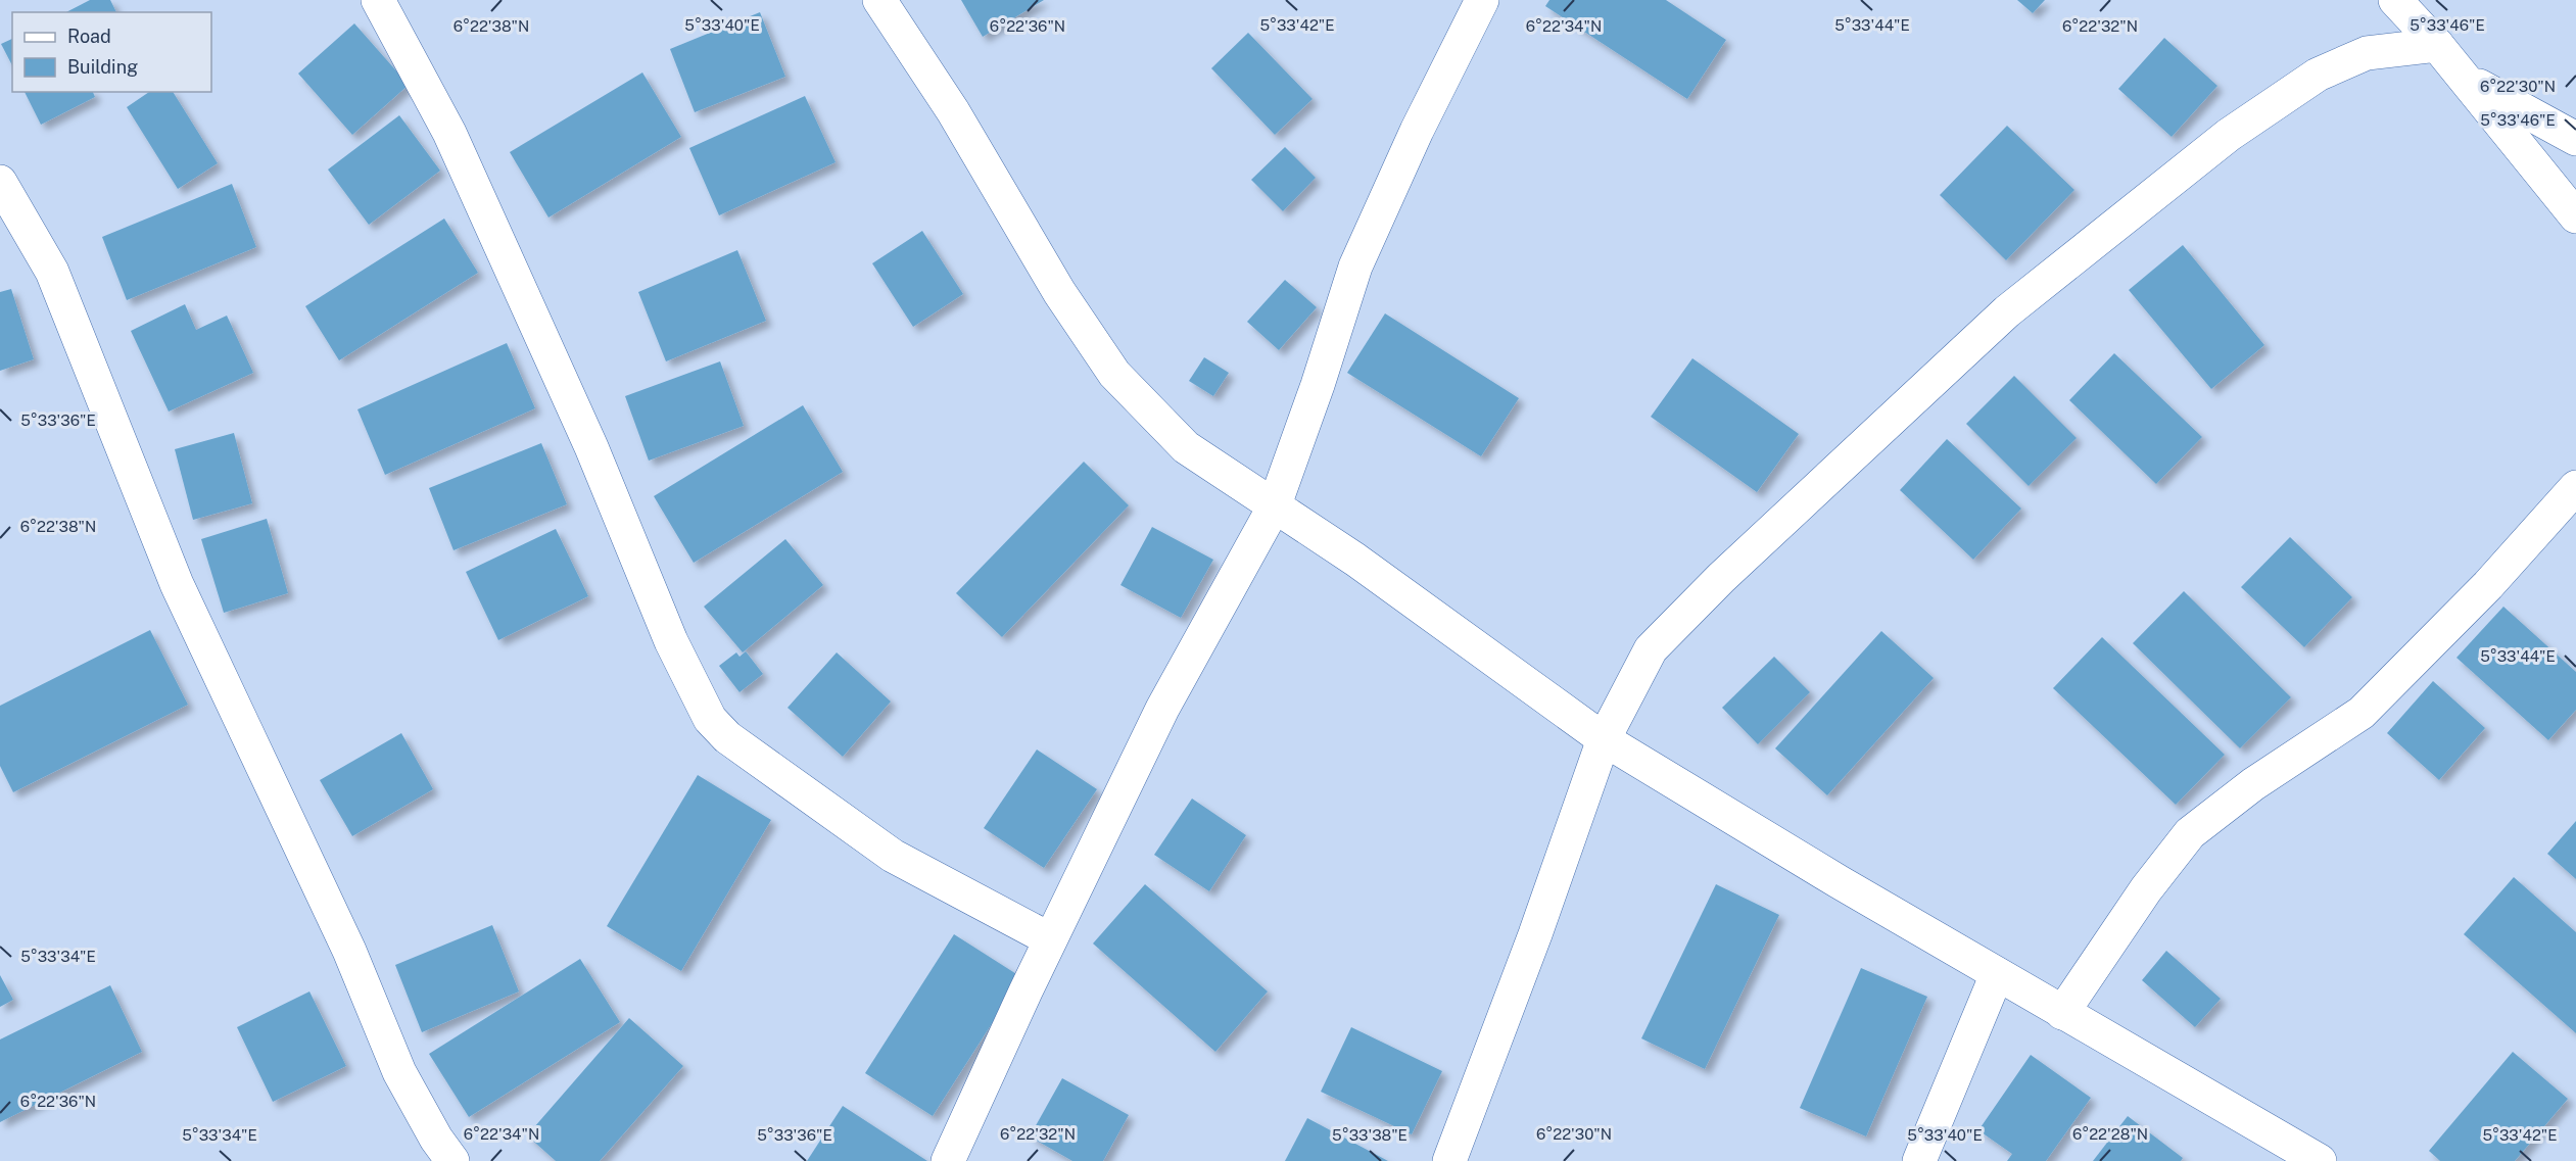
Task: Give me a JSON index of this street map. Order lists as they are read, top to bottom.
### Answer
{
  "legend": ["Road", "Building"],
  "coordinates": [
    "5°33'40\"E",
    "5°33'42\"E",
    "5°33'44\"E",
    "5°33'46\"E",
    "6°22'38\"N",
    "6°22'36\"N",
    "6°22'34\"N",
    "6°22'32\"N",
    "6°22'30\"N",
    "5°33'36\"E",
    "5°33'34\"E",
    "6°22'28\"N",
    "5°33'38\"E"
  ]
}
